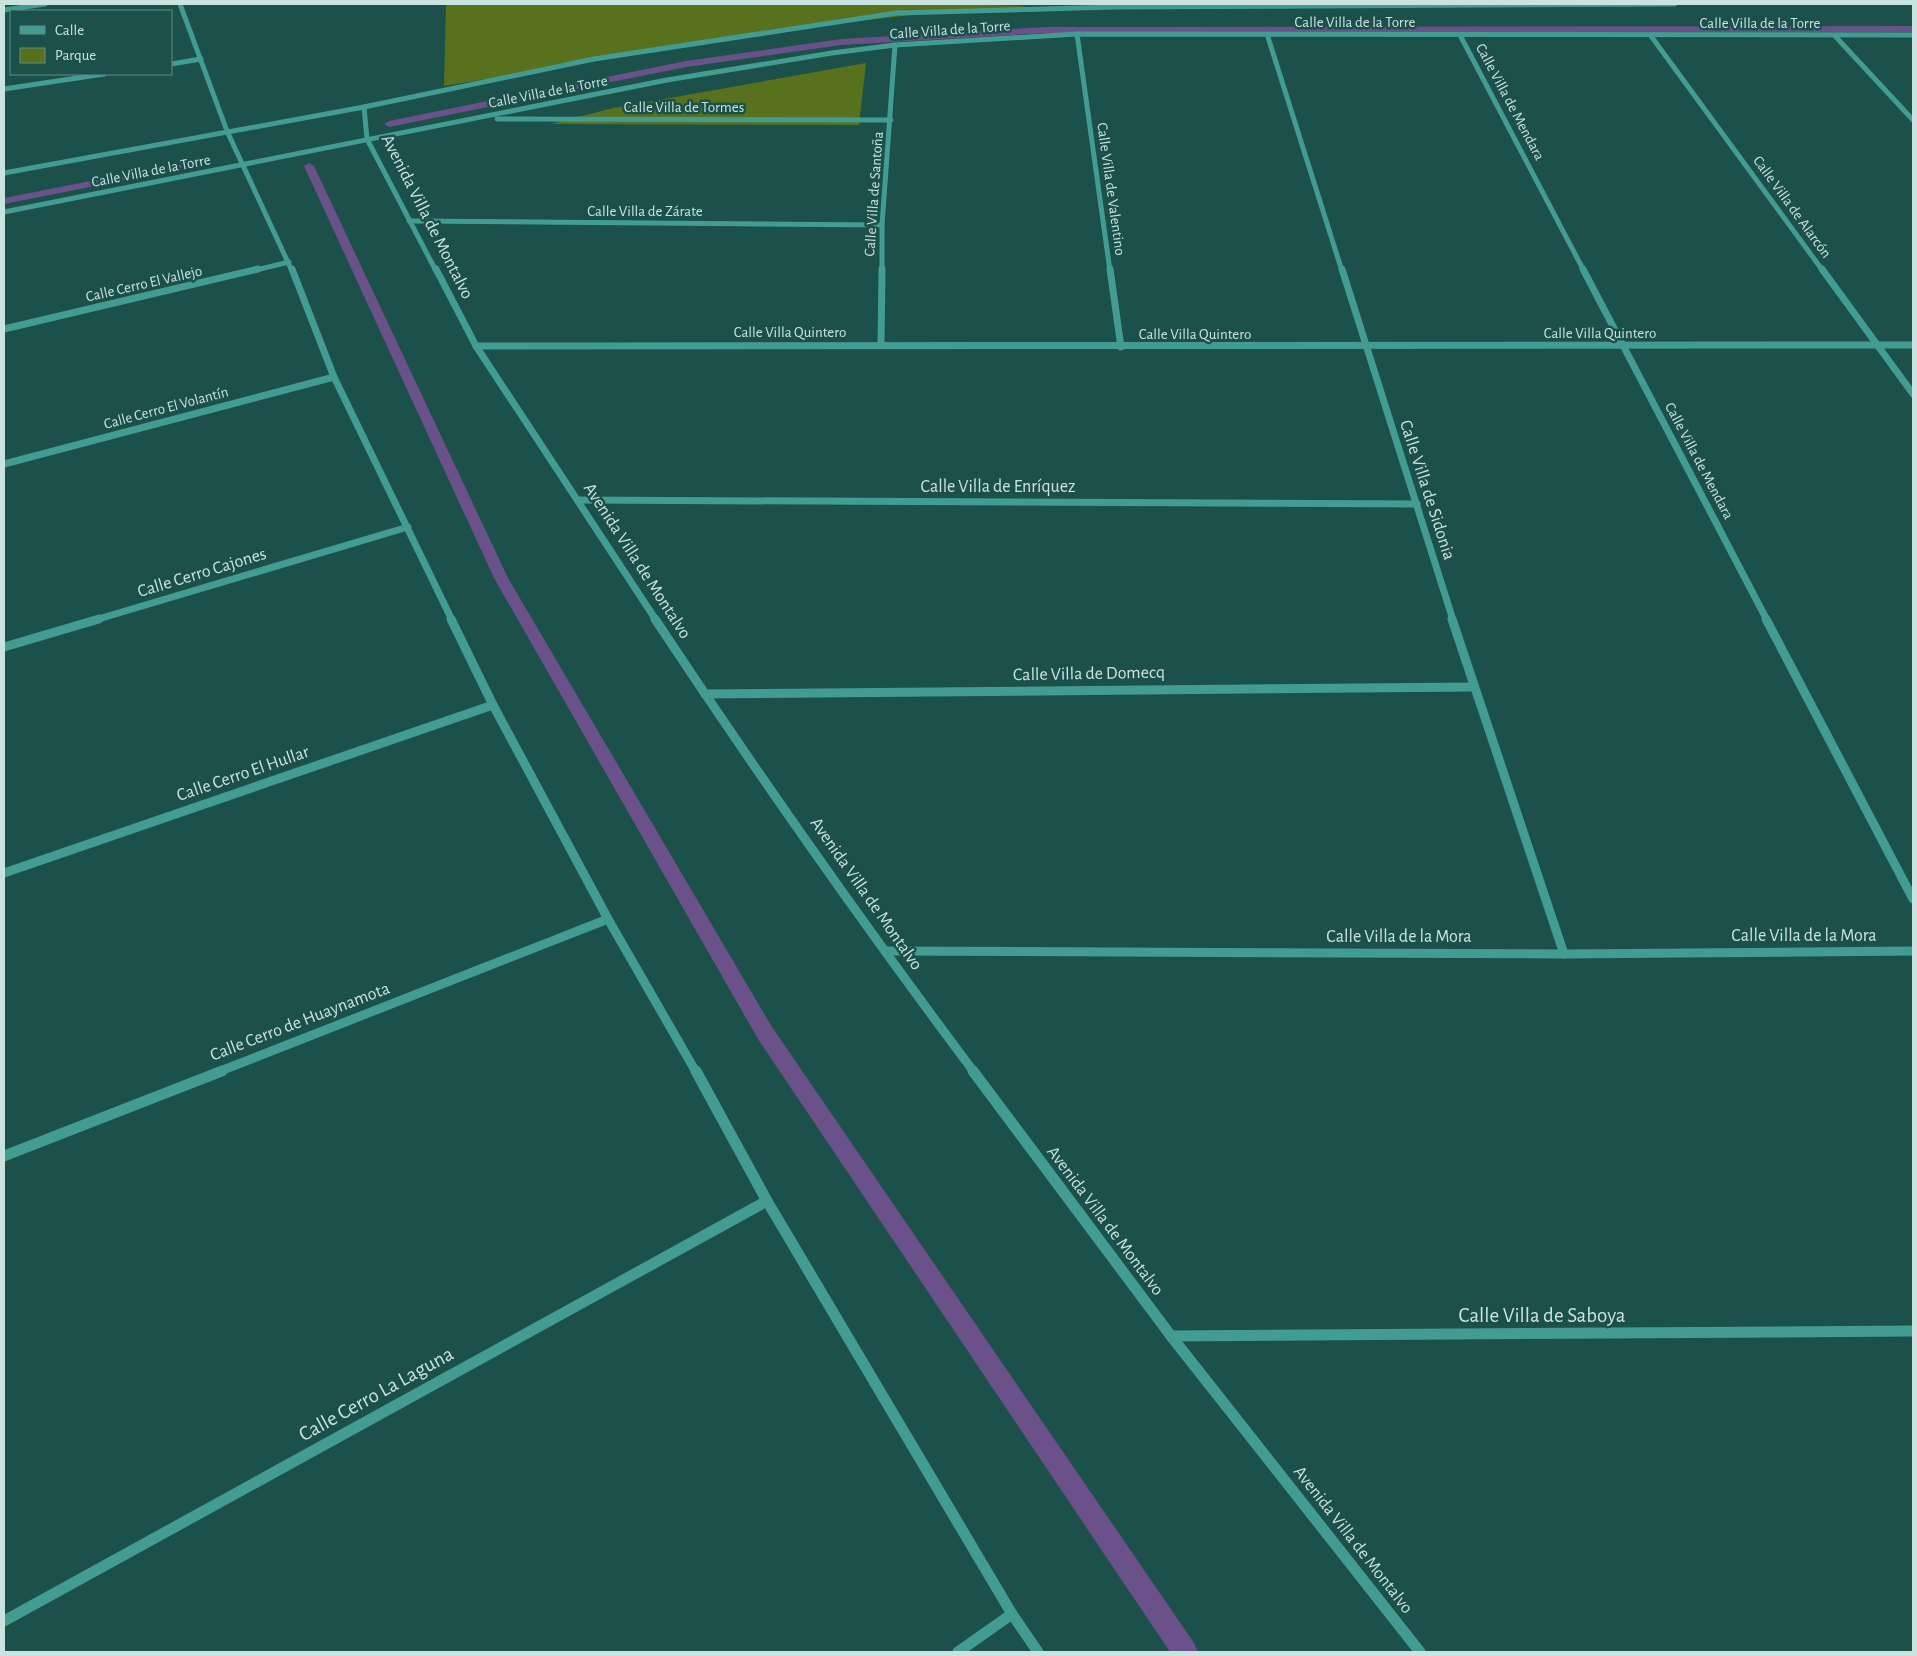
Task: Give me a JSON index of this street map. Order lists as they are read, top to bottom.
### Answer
{
  "streets": {
    "street": [
      "Calle Villa de la Torre",
      "Calle Villa de Mendara",
      "Calle Villa de Tormes",
      "Calle Villa de Valentino",
      "Calle Villa de Santoña",
      "Calle Villa de Alarcón",
      "Calle Villa de Zárate",
      "Avenida Villa de Montalvo",
      "Calle Cerro El Vallejo",
      "Calle Villa Quintero",
      "Calle Cerro El Volantín",
      "Calle Villa de Enríquez",
      "Calle Villa de Sidonia",
      "Calle Cerro Cajones",
      "Calle Villa de Domecq",
      "Calle Cerro El Hullar",
      "Calle Villa de la Mora",
      "Calle Cerro de Huaynamota",
      "Calle Villa de Saboya",
      "Calle Cerro La Laguna"
    ]
  },
  "crossings": [
    ["Calle Villa de la Torre", "Calle Villa de Mendara"],
    ["Calle Villa de la Torre", "Calle Villa de Tormes"],
    ["Calle Villa de la Torre", "Calle Villa de Valentino"],
    ["Calle Villa de la Torre", "Calle Villa de Santoña"],
    ["Calle Villa de la Torre", "Calle Villa de Alarcón"],
    ["Calle Villa de la Torre", "Avenida Villa de Montalvo"],
    ["Calle Villa de la Torre", "Calle Villa de Sidonia"],
    ["Calle Villa de Mendara", "Calle Villa Quintero"],
    ["Calle Villa de Tormes", "Calle Villa de Santoña"],
    ["Calle Villa de Valentino", "Calle Villa Quintero"],
    ["Calle Villa de Santoña", "Calle Villa de Zárate"],
    ["Calle Villa de Santoña", "Calle Villa Quintero"],
    ["Calle Villa de Alarcón", "Calle Villa Quintero"],
    ["Calle Villa de Zárate", "Avenida Villa de Montalvo"],
    ["Avenida Villa de Montalvo", "Calle Villa Quintero"],
    ["Avenida Villa de Montalvo", "Calle Villa de Enríquez"],
    ["Avenida Villa de Montalvo", "Calle Villa de Domecq"],
    ["Avenida Villa de Montalvo", "Calle Villa de la Mora"],
    ["Avenida Villa de Montalvo", "Calle Villa de Saboya"],
    ["Calle Villa Quintero", "Calle Villa de Sidonia"],
    ["Calle Villa de Enríquez", "Calle Villa de Sidonia"],
    ["Calle Villa de Sidonia", "Calle Villa de Domecq"],
    ["Calle Villa de Sidonia", "Calle Villa de la Mora"]
  ],
  "legend": ["Calle", "Parque"]
}
